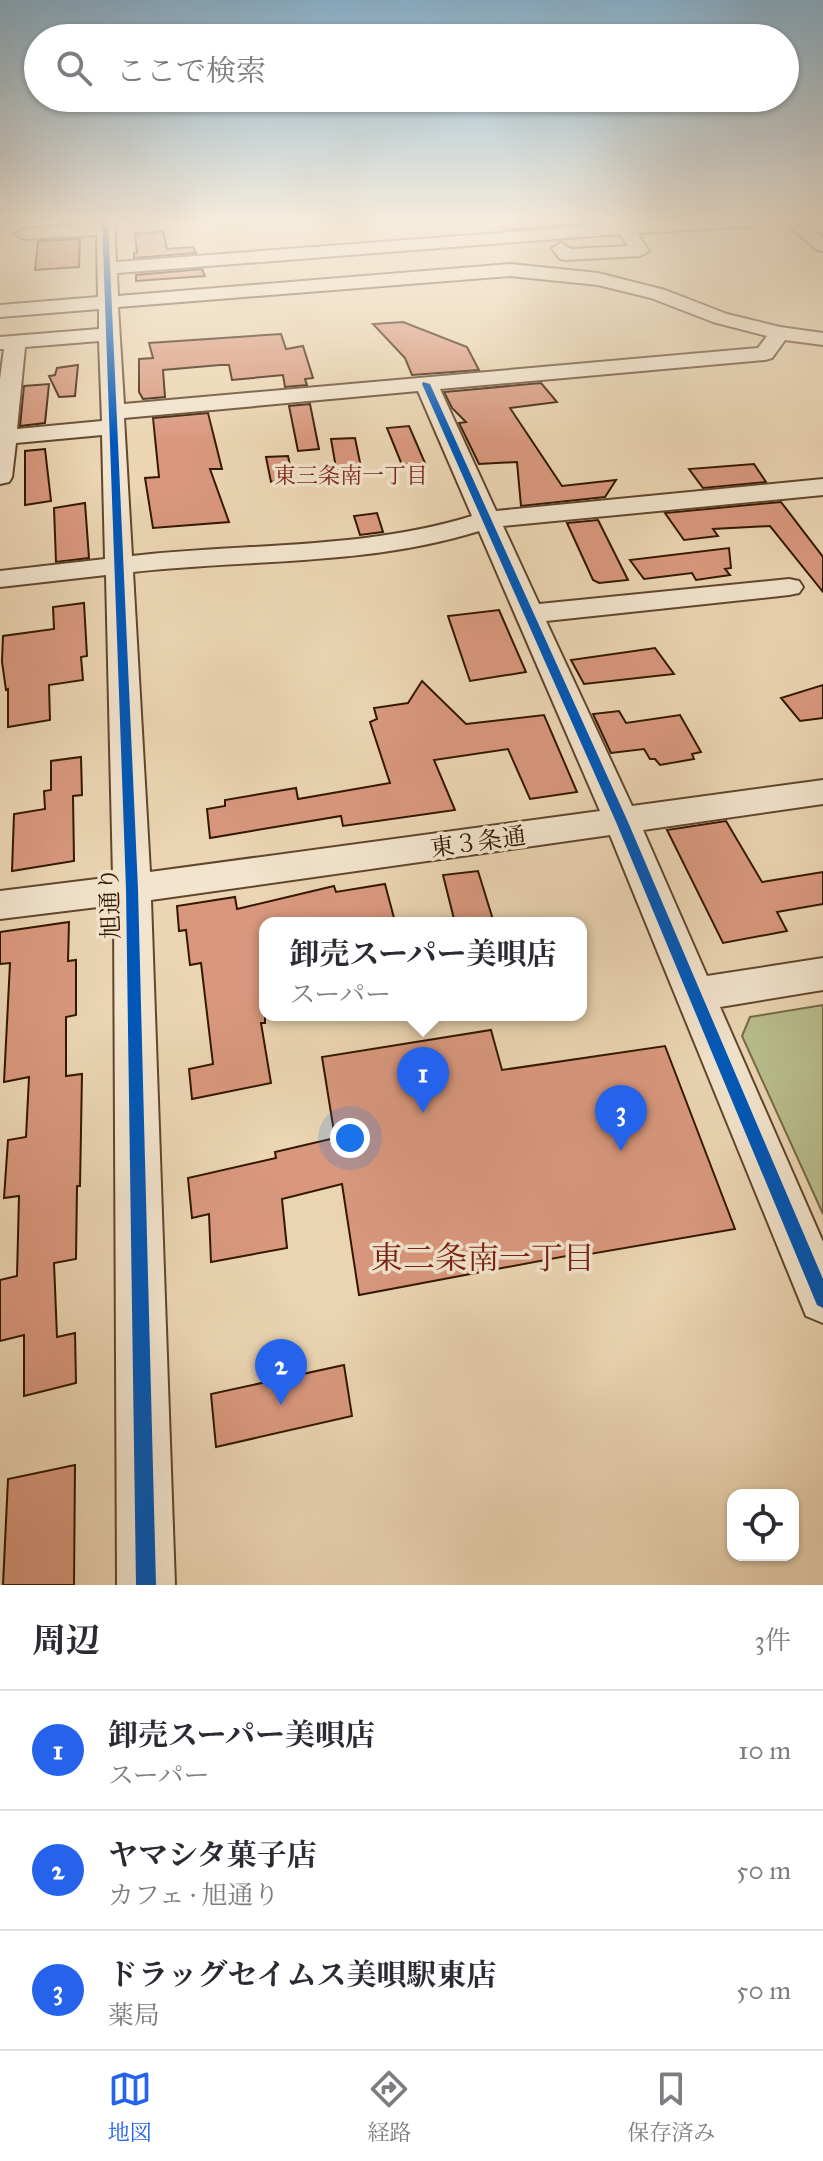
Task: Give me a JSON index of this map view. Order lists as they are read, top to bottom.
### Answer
{
  "streets": {
    "street": ["東３条通", "旭通り"]
  },
  "crossings": [
    ["東３条通", "旭通り"]
  ],
  "districts": ["東三条南一丁目", "東二条南一丁目"],
  "page": {
    "search": "ここで検索",
    "popup": ["卸売スーパー美唄店", "スーパー"],
    "pins": ["1", "3", "2"],
    "heading": ["周辺", "3件"],
    "list": [
      {
        "mark": "1",
        "name": "卸売スーパー美唄店",
        "note": "スーパー",
        "value": "10 m"
      },
      {
        "mark": "2",
        "name": "ヤマシタ菓子店",
        "note": "カフェ · 旭通り",
        "value": "50 m"
      },
      {
        "mark": "3",
        "name": "ドラッグセイムス美唄駅東店",
        "note": "薬局",
        "value": "50 m"
      }
    ],
    "nav": ["地図", "経路", "保存済み"]
  }
}
